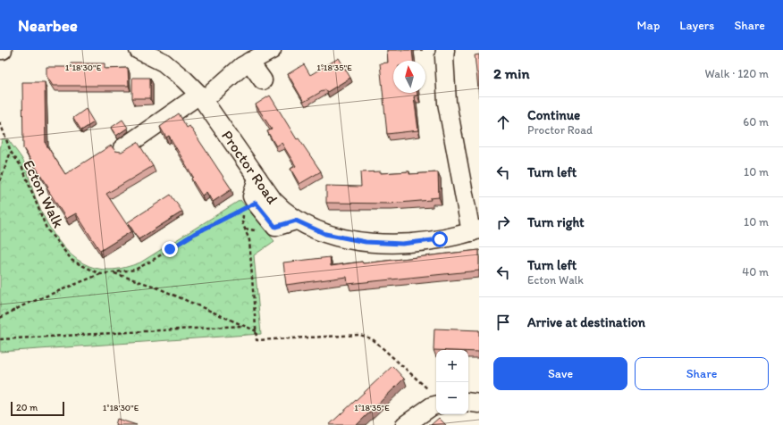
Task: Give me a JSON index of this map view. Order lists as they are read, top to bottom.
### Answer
{
  "streets": {
    "street": ["Proctor Road"],
    "path": ["Ecton Walk"]
  },
  "scale_bar": "20 m",
  "north": "top",
  "page": {
    "header": "Nearbee",
    "nav": ["Map", "Layers", "Share"],
    "heading": ["2 min", "Walk · 120 m"],
    "list": [
      ["Continue", "Proctor Road", "60 m"],
      ["Turn left", "10 m"],
      ["Turn right", "10 m"],
      ["Turn left", "Ecton Walk", "40 m"],
      "Arrive at destination"
    ],
    "buttons": ["Save", "Share"],
    "map_buttons": ["+", "−"],
    "scale": "20 m"
  },
  "coordinates": ["1°18'30\"E", "1°18'35\"E"]
}
